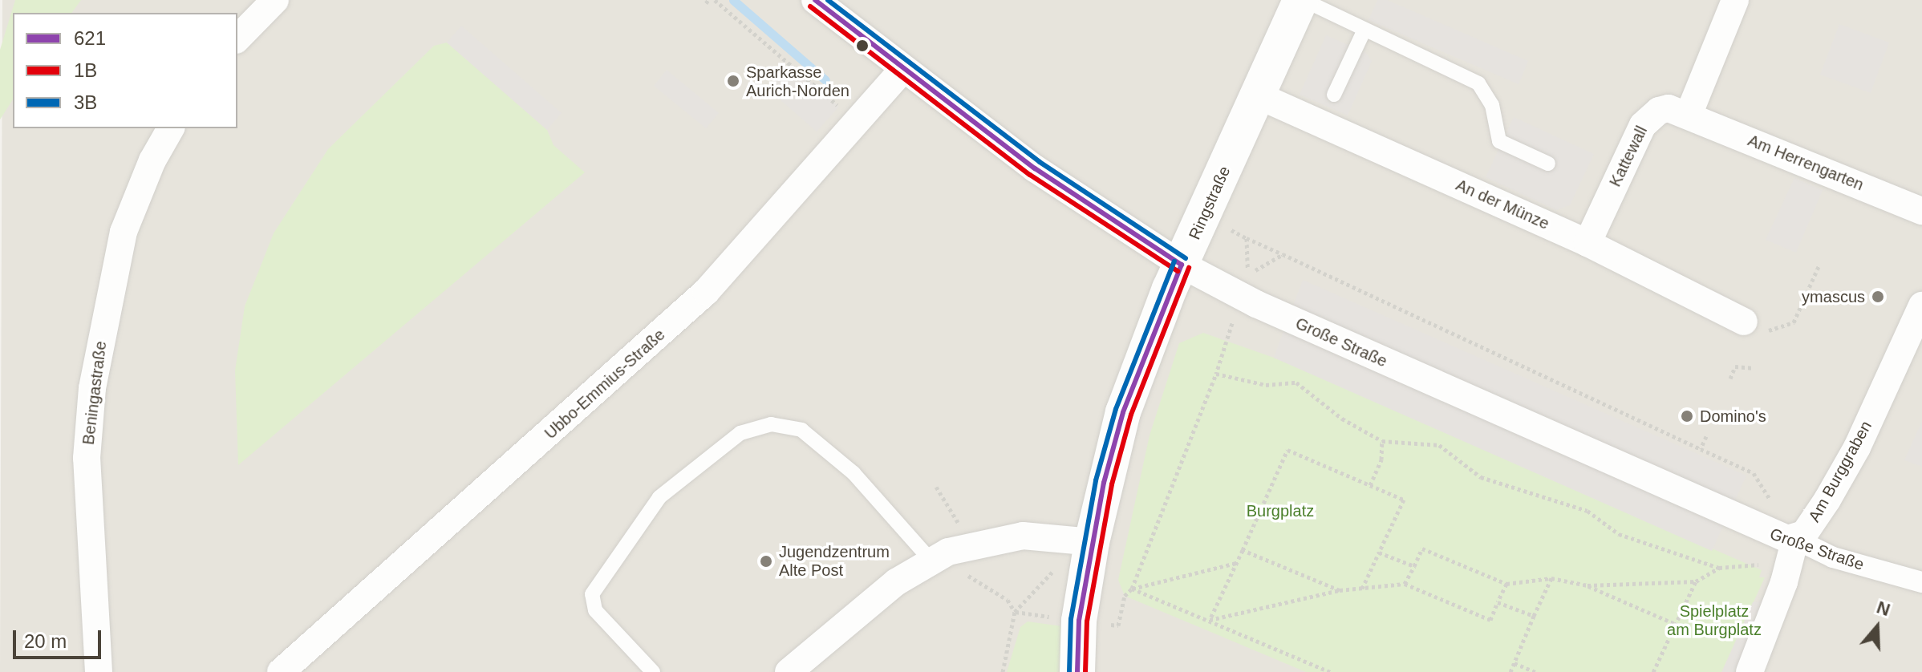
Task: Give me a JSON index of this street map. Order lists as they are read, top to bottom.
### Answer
{
  "streets": {
    "street": [
      "Kattewall",
      "Am Herrengarten",
      "Ringstraße",
      "An der Münze",
      "Große Straße",
      "Ubbo-Emmius-Straße",
      "Beningastraße",
      "Am Burggraben"
    ]
  },
  "crossings": [
    ["Kattewall", "Am Herrengarten"],
    ["Kattewall", "An der Münze"],
    ["Ringstraße", "An der Münze"],
    ["Ringstraße", "Große Straße"],
    ["Große Straße", "Ubbo-Emmius-Straße"],
    ["Große Straße", "Am Burggraben"]
  ],
  "parks": ["Burgplatz", "Spielplatz am Burgplatz"],
  "places": [
    "Sparkasse Aurich-Norden",
    "ymascus",
    "Domino's",
    "Jugendzentrum Alte Post"
  ],
  "lines": ["transit line 621", "transit line 3B", "transit line 1B"],
  "legend": ["621", "1B", "3B"],
  "scale_bar": "20 m",
  "north": "top"
}
